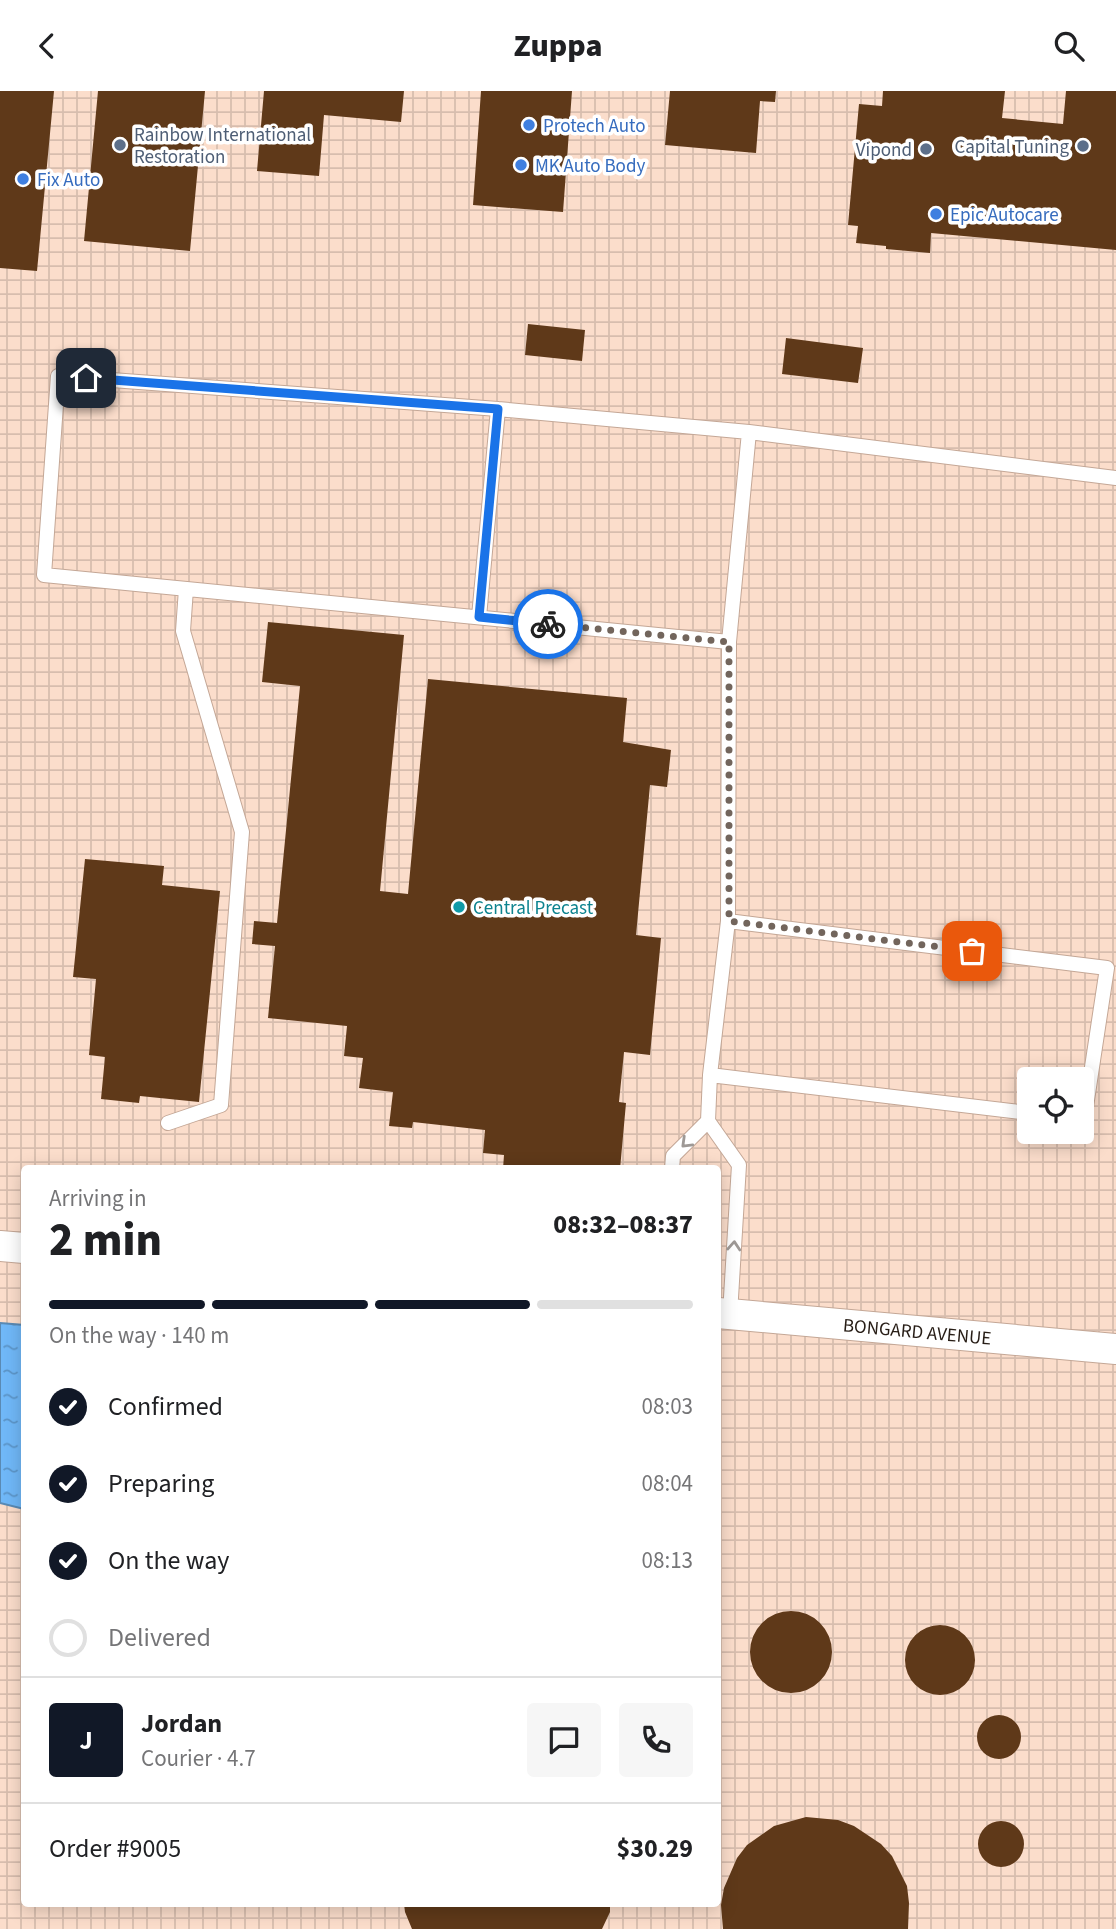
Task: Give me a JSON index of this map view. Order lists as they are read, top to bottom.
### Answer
{
  "streets": {
    "street": ["BONGARD AVENUE"]
  },
  "places": [
    "Protech Auto",
    "Rainbow International Restoration",
    "Capital Tuning",
    "Vipond",
    "MK Auto Body",
    "Fix Auto",
    "Epic Autocare",
    "Central Precast"
  ],
  "page": {
    "header": "Zuppa",
    "heading": ["2 min", "Arriving in", "08:32–08:37"],
    "panel": [
      "Jordan",
      "Courier · 4.7",
      "Order #9005",
      "$30.29"
    ],
    "bar": "On the way · 140 m",
    "list": [
      ["Confirmed", "08:03"],
      ["Preparing", "08:04"],
      ["On the way", "08:13"],
      "Delivered"
    ],
    "round": "J"
  }
}
